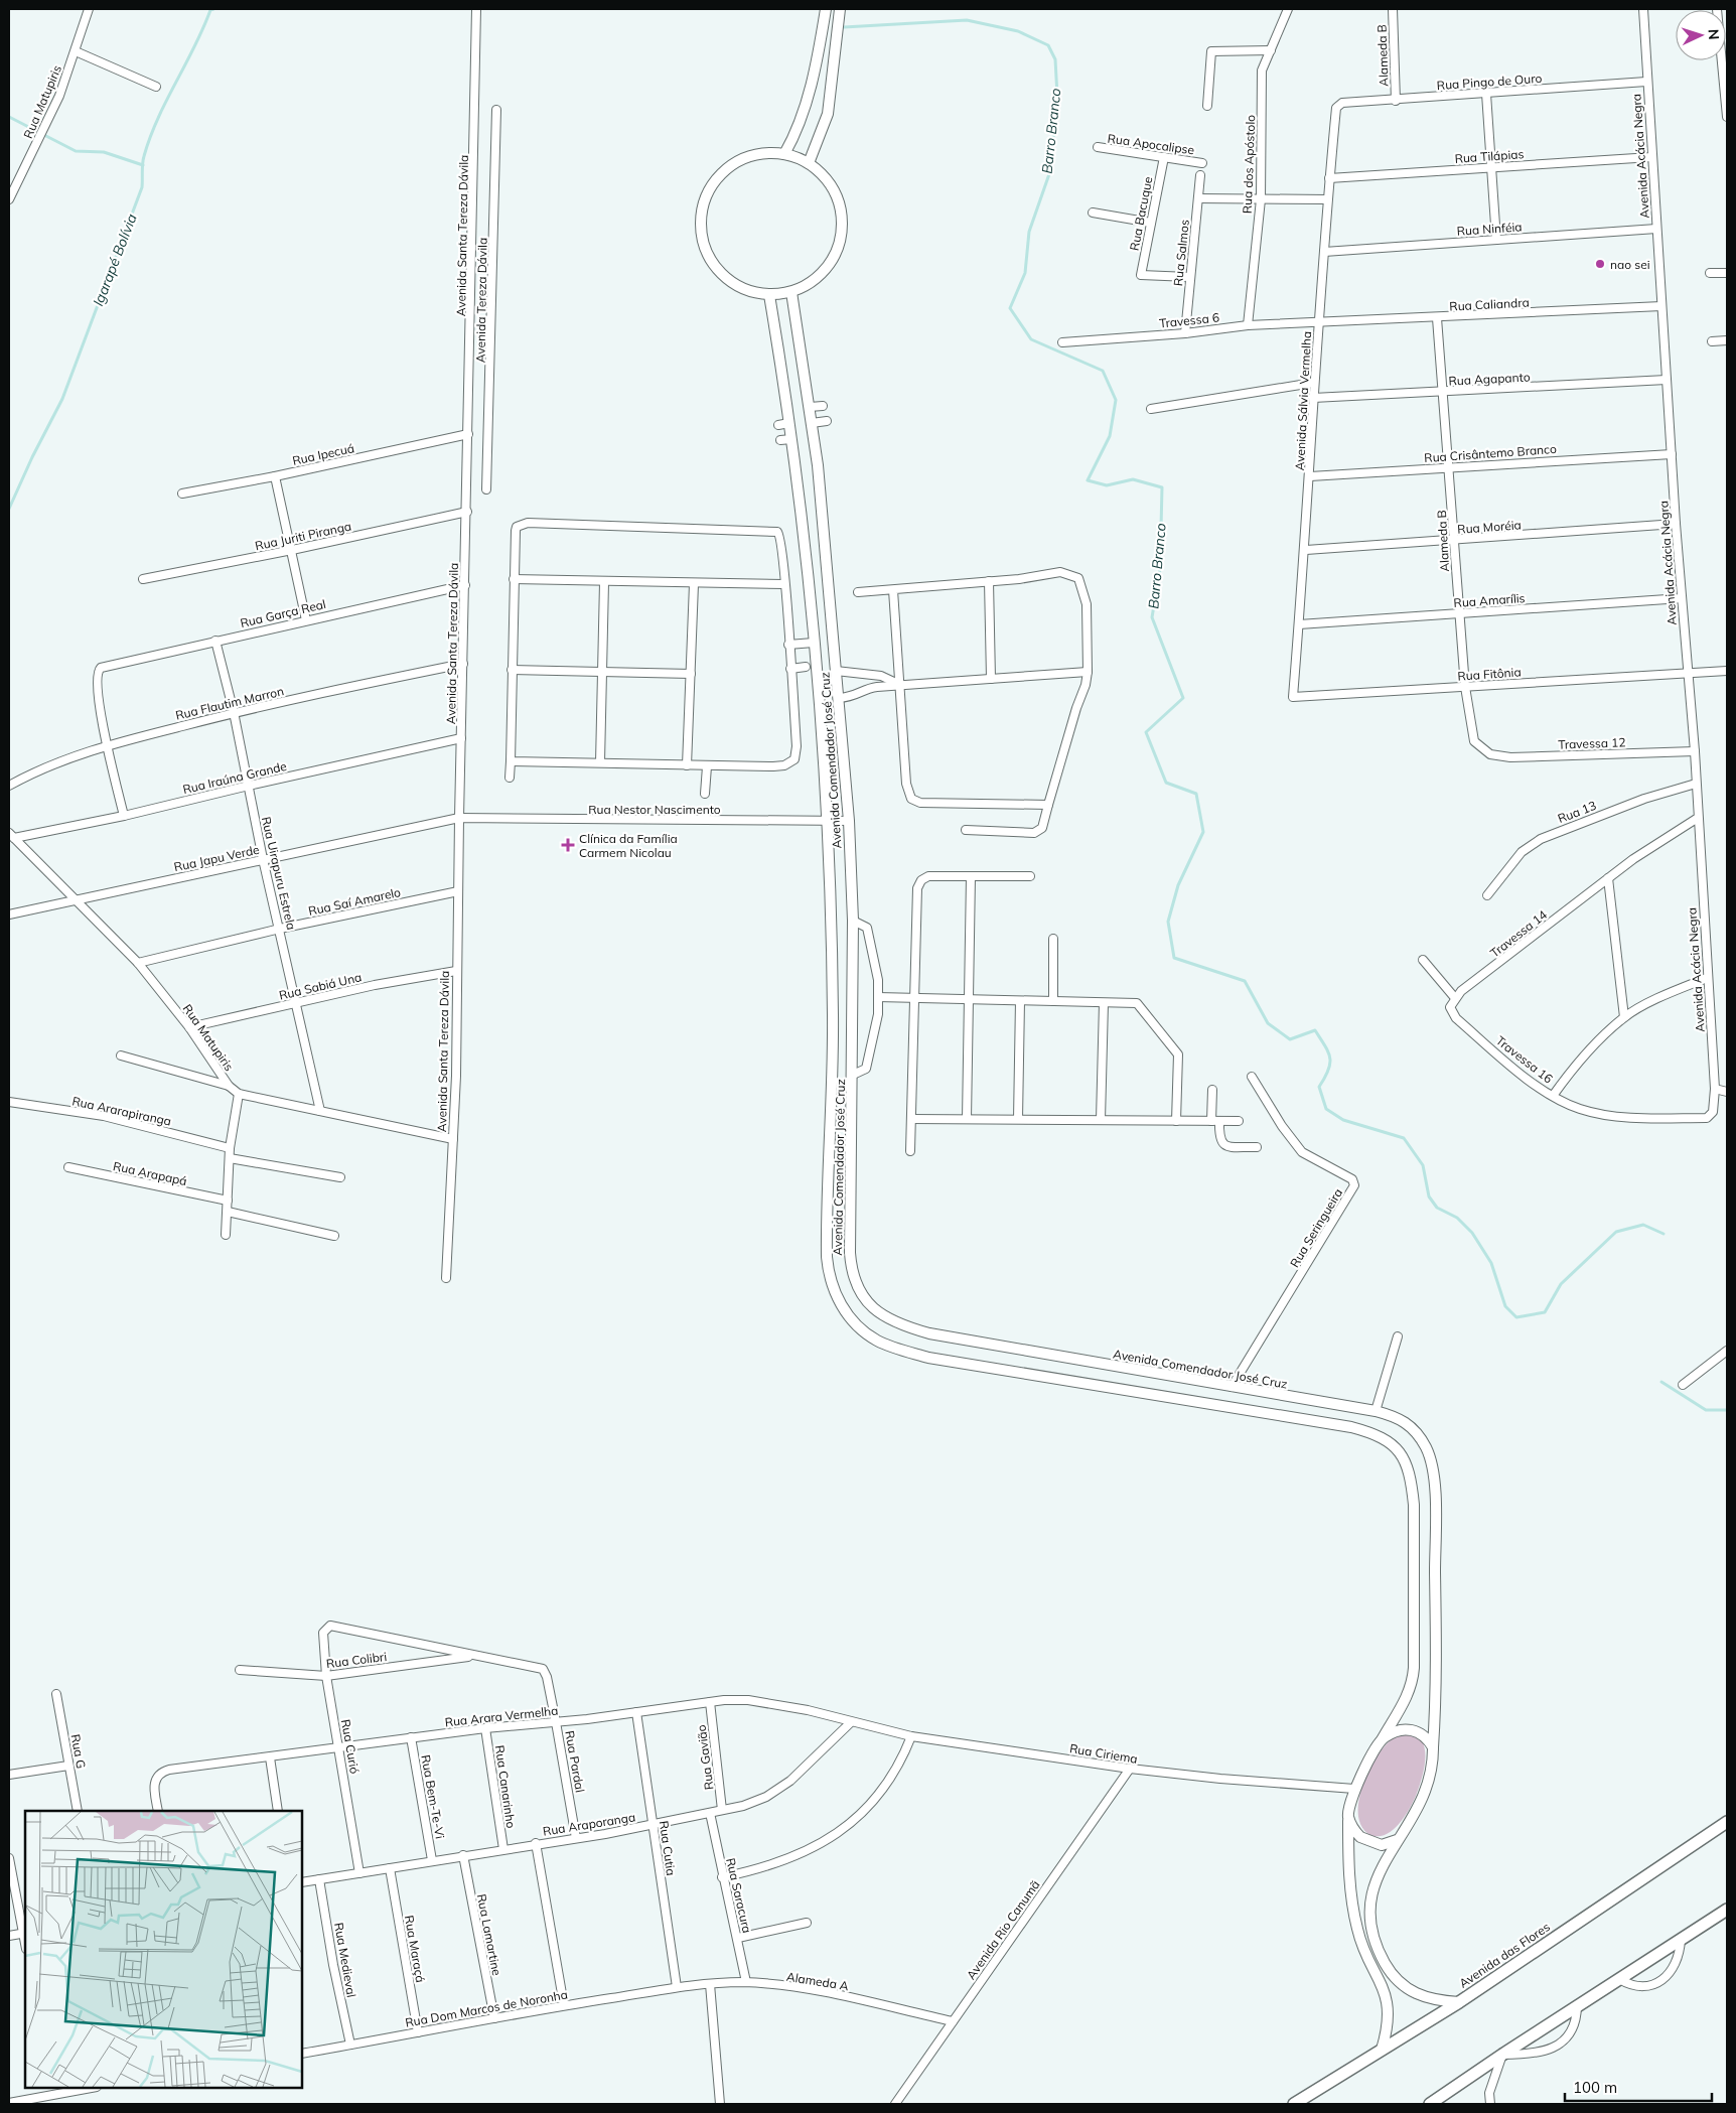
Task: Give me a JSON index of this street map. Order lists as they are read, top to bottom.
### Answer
{
  "streets": {
    "main road": ["Avenida das Flores"],
    "street": [
      "Alameda B",
      "Rua Pingo de Ouro",
      "Rua Matupiris",
      "Rua Apocalipse",
      "Rua Tilápias",
      "Avenida Acácia Negra",
      "Rua dos Apóstolo",
      "Rua Bacuque",
      "Rua Ninféia",
      "Avenida Santa Tereza Dávila",
      "Rua Salmos",
      "Avenida Tereza Dávila",
      "Rua Caliandra",
      "Travessa 6",
      "Rua Agapanto",
      "Avenida Sálvia Vermelha",
      "Rua Crisântemo Branco",
      "Rua Ipecuá",
      "Rua Moréia",
      "Rua Juriti Piranga",
      "Rua Amarílis",
      "Rua Garça Real",
      "Rua Fitônia",
      "Rua Flautim Marron",
      "Travessa 12",
      "Avenida Comendador José Cruz",
      "Rua Iraúna Grande",
      "Rua Nestor Nascimento",
      "Rua 13",
      "Rua Japu Verde",
      "Rua Uirapuru Estrela",
      "Rua Saí Amarelo",
      "Travessa 14",
      "Rua Sabiá Una",
      "Travessa 16",
      "Rua Ararapiranga",
      "Rua Arapapá",
      "Rua Seringueira",
      "Rua Colibri",
      "Rua Arara Vermelha",
      "Rua Curió",
      "Rua G",
      "Rua Ciriema",
      "Rua Gavião",
      "Rua Pardal",
      "Rua Canarinho",
      "Rua Bem-Te-Vi",
      "Rua Araporanga",
      "Rua Cutia",
      "Rua Saracura",
      "Avenida Rio Canumã",
      "Rua Lamartine",
      "Rua Maraçá",
      "Rua Medieval",
      "Alameda A",
      "Rua Dom Marcos de Noronha"
    ]
  },
  "crossings": [
    ["Alameda B", "Rua Pingo de Ouro"],
    ["Alameda B", "Rua Caliandra"],
    ["Alameda B", "Rua Agapanto"],
    ["Alameda B", "Rua Crisântemo Branco"],
    ["Alameda B", "Rua Moréia"],
    ["Alameda B", "Rua Amarílis"],
    ["Alameda B", "Rua Fitônia"],
    ["Alameda B", "Travessa 12"],
    ["Rua Pingo de Ouro", "Avenida Acácia Negra"],
    ["Rua Pingo de Ouro", "Avenida Sálvia Vermelha"],
    ["Rua Matupiris", "Avenida Santa Tereza Dávila"],
    ["Rua Matupiris", "Rua Iraúna Grande"],
    ["Rua Matupiris", "Rua Japu Verde"],
    ["Rua Matupiris", "Rua Uirapuru Estrela"],
    ["Rua Matupiris", "Rua Saí Amarelo"],
    ["Rua Matupiris", "Rua Sabiá Una"],
    ["Rua Apocalipse", "Rua Bacuque"],
    ["Rua Tilápias", "Avenida Acácia Negra"],
    ["Rua Tilápias", "Avenida Sálvia Vermelha"],
    ["Avenida Acácia Negra", "Rua Ninféia"],
    ["Avenida Acácia Negra", "Rua Caliandra"],
    ["Avenida Acácia Negra", "Rua Agapanto"],
    ["Avenida Acácia Negra", "Rua Crisântemo Branco"],
    ["Avenida Acácia Negra", "Rua Moréia"],
    ["Avenida Acácia Negra", "Rua Amarílis"],
    ["Avenida Acácia Negra", "Rua Fitônia"],
    ["Avenida Acácia Negra", "Travessa 12"],
    ["Avenida Acácia Negra", "Rua 13"],
    ["Avenida Acácia Negra", "Travessa 14"],
    ["Avenida Acácia Negra", "Travessa 16"],
    ["Rua dos Apóstolo", "Travessa 6"],
    ["Rua Bacuque", "Rua Salmos"],
    ["Rua Ninféia", "Avenida Sálvia Vermelha"],
    ["Avenida Santa Tereza Dávila", "Rua Ipecuá"],
    ["Avenida Santa Tereza Dávila", "Rua Juriti Piranga"],
    ["Avenida Santa Tereza Dávila", "Rua Garça Real"],
    ["Avenida Santa Tereza Dávila", "Rua Flautim Marron"],
    ["Avenida Santa Tereza Dávila", "Rua Iraúna Grande"],
    ["Avenida Santa Tereza Dávila", "Rua Nestor Nascimento"],
    ["Avenida Santa Tereza Dávila", "Rua Japu Verde"],
    ["Avenida Santa Tereza Dávila", "Rua Saí Amarelo"],
    ["Avenida Santa Tereza Dávila", "Rua Sabiá Una"],
    ["Rua Salmos", "Travessa 6"],
    ["Rua Caliandra", "Travessa 6"],
    ["Rua Caliandra", "Avenida Sálvia Vermelha"],
    ["Travessa 6", "Avenida Sálvia Vermelha"],
    ["Rua Agapanto", "Avenida Sálvia Vermelha"],
    ["Avenida Sálvia Vermelha", "Rua Crisântemo Branco"],
    ["Avenida Sálvia Vermelha", "Rua Moréia"],
    ["Avenida Sálvia Vermelha", "Rua Amarílis"],
    ["Avenida Sálvia Vermelha", "Rua Fitônia"],
    ["Rua Garça Real", "Rua Flautim Marron"],
    ["Rua Garça Real", "Rua Uirapuru Estrela"],
    ["Rua Flautim Marron", "Rua Uirapuru Estrela"],
    ["Avenida Comendador José Cruz", "Rua Nestor Nascimento"],
    ["Avenida Comendador José Cruz", "Rua Seringueira"],
    ["Avenida Comendador José Cruz", "Rua Ciriema"],
    ["Rua Iraúna Grande", "Rua Uirapuru Estrela"],
    ["Rua Nestor Nascimento", "Rua Japu Verde"],
    ["Rua Japu Verde", "Rua Uirapuru Estrela"],
    ["Rua Uirapuru Estrela", "Rua Saí Amarelo"],
    ["Rua Uirapuru Estrela", "Rua Sabiá Una"],
    ["Travessa 14", "Travessa 16"],
    ["Rua Colibri", "Rua Curió"],
    ["Rua Colibri", "Rua Pardal"],
    ["Rua Arara Vermelha", "Rua Curió"],
    ["Rua Arara Vermelha", "Rua Ciriema"],
    ["Rua Arara Vermelha", "Rua Gavião"],
    ["Rua Arara Vermelha", "Rua Pardal"],
    ["Rua Arara Vermelha", "Rua Canarinho"],
    ["Rua Arara Vermelha", "Rua Bem-Te-Vi"],
    ["Rua Arara Vermelha", "Rua Araporanga"],
    ["Rua Arara Vermelha", "Rua Cutia"],
    ["Rua Curió", "Rua Araporanga"],
    ["Rua Ciriema", "Rua Araporanga"],
    ["Rua Ciriema", "Avenida Rio Canumã"],
    ["Rua Gavião", "Rua Araporanga"],
    ["Rua Pardal", "Rua Araporanga"],
    ["Rua Canarinho", "Rua Araporanga"],
    ["Rua Bem-Te-Vi", "Rua Araporanga"],
    ["Rua Araporanga", "Rua Cutia"],
    ["Rua Araporanga", "Rua Saracura"],
    ["Rua Araporanga", "Rua Lamartine"],
    ["Rua Araporanga", "Rua Maraçá"],
    ["Rua Araporanga", "Rua Medieval"],
    ["Rua Cutia", "Alameda A"],
    ["Rua Cutia", "Rua Dom Marcos de Noronha"],
    ["Rua Saracura", "Alameda A"],
    ["Avenida Rio Canumã", "Alameda A"],
    ["Rua Lamartine", "Rua Dom Marcos de Noronha"],
    ["Rua Maraçá", "Rua Dom Marcos de Noronha"],
    ["Rua Medieval", "Rua Dom Marcos de Noronha"],
    ["Alameda A", "Rua Dom Marcos de Noronha"]
  ],
  "water": ["Barro Branco", "Igarapé Bolívia"],
  "places": {
    "other": ["nao sei"],
    "health": ["Clínica da Família Carmem Nicolau"]
  },
  "scale_bar": "100 m",
  "north": "right"
}
